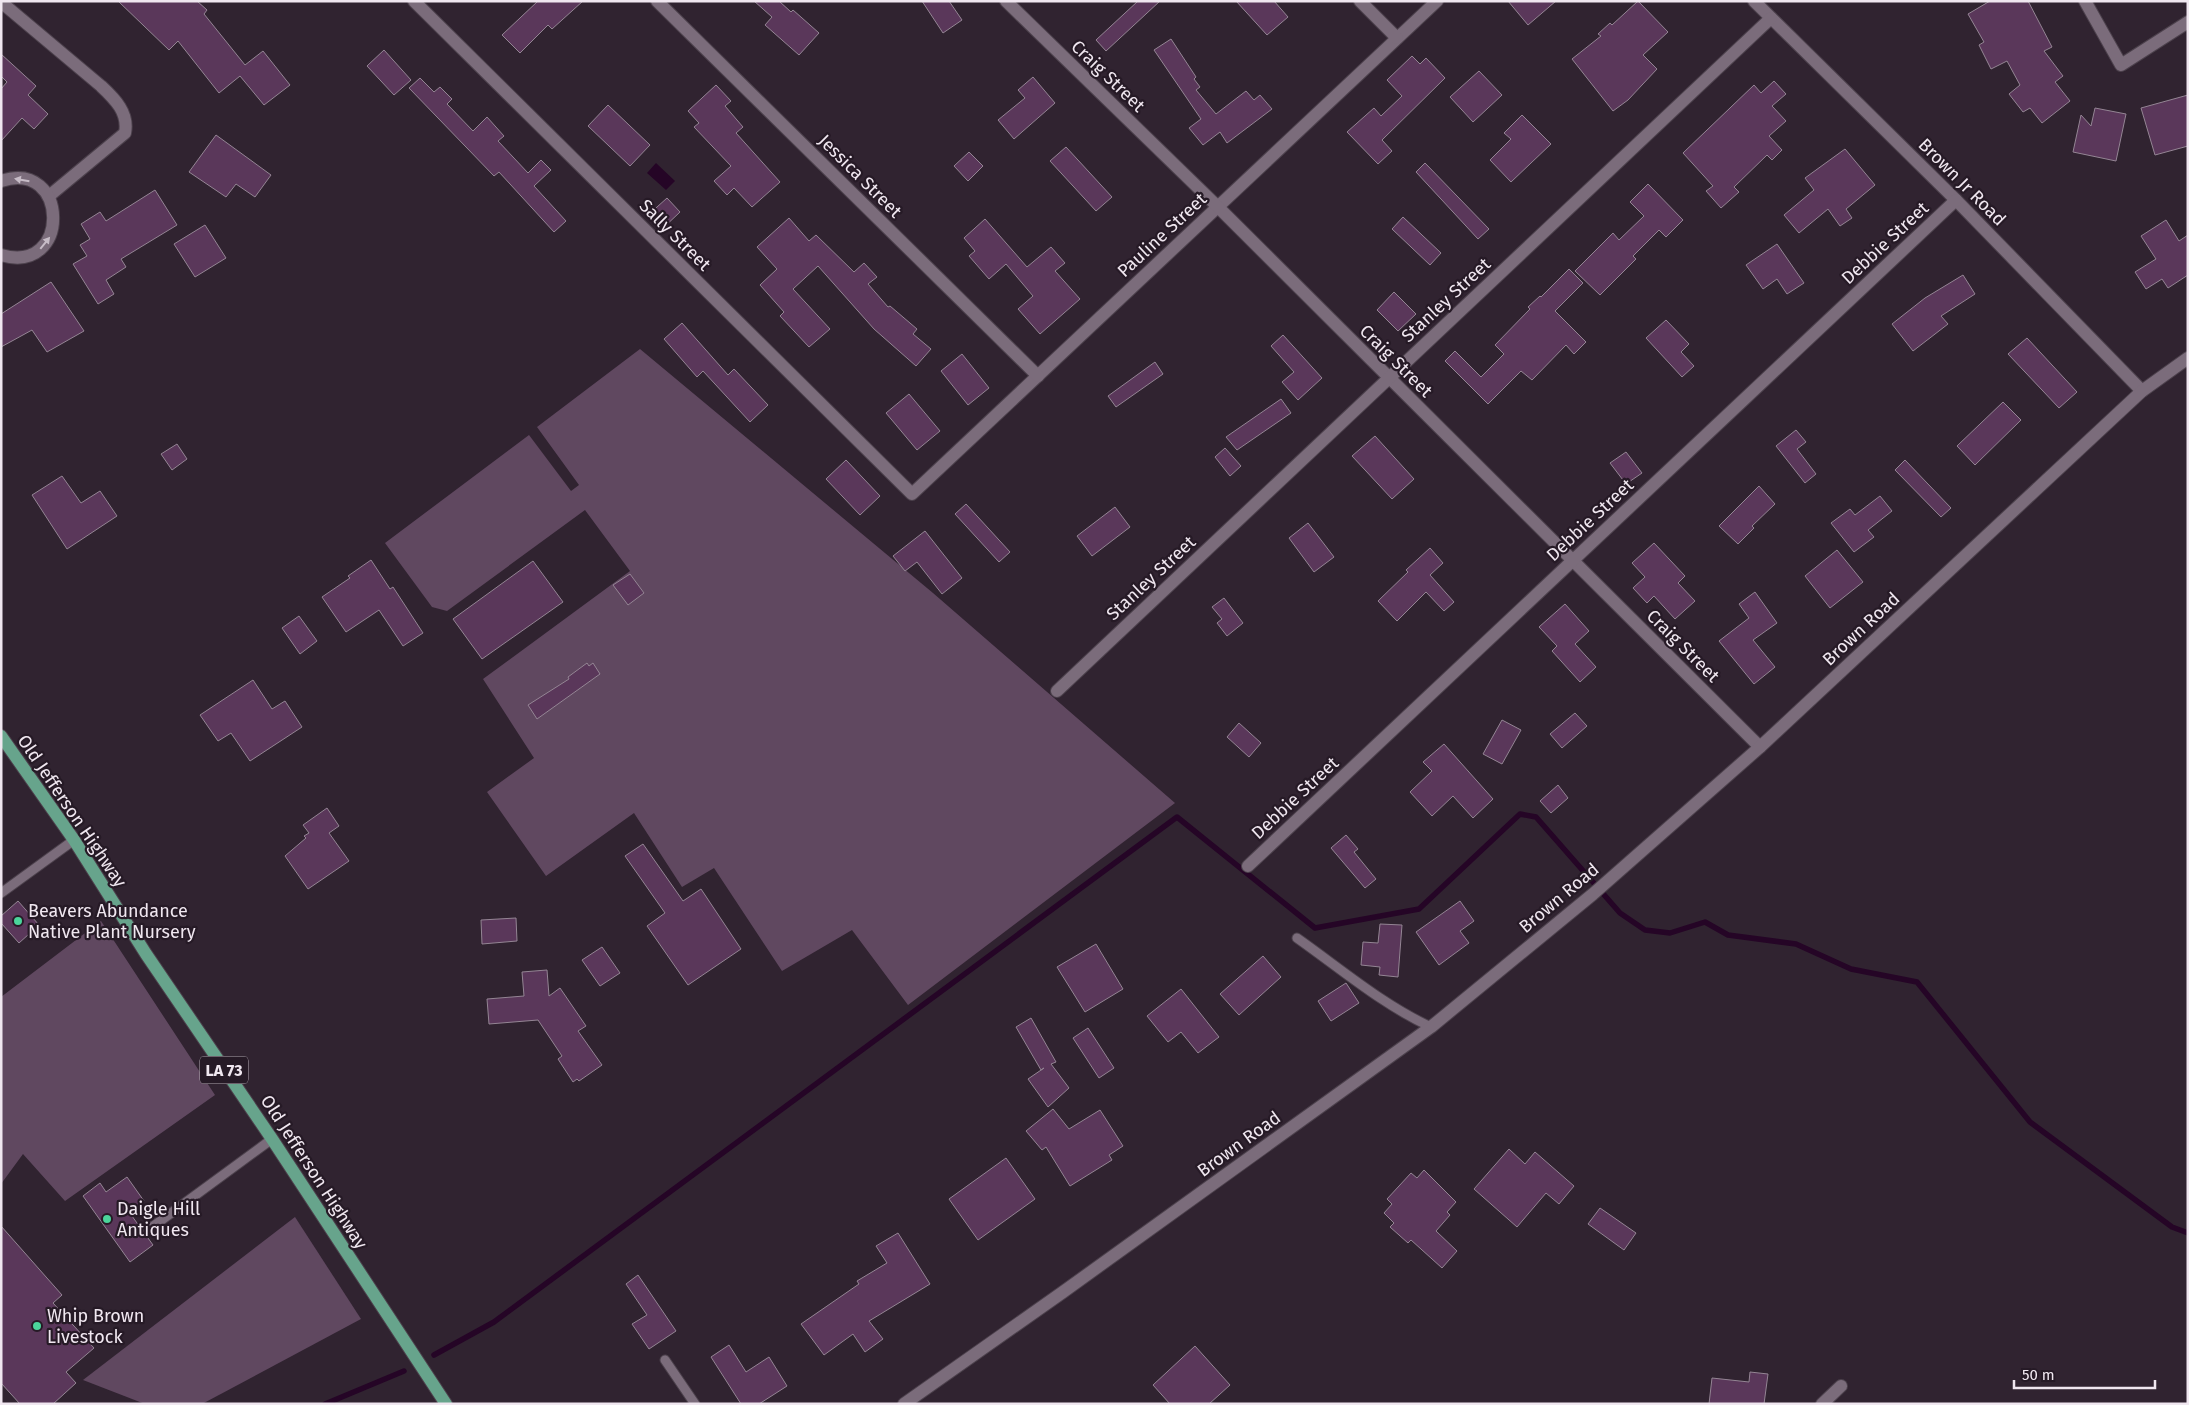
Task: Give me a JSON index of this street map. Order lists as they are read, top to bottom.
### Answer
{
  "streets": {
    "main road": ["Old Jefferson Highway", "LA 73"],
    "street": [
      "Craig Street",
      "Jessica Street",
      "Brown Jr Road",
      "Sally Street",
      "Pauline Street",
      "Debbie Street",
      "Stanley Street",
      "Brown Road"
    ]
  },
  "crossings": [
    ["Craig Street", "Pauline Street"],
    ["Craig Street", "Debbie Street"],
    ["Craig Street", "Stanley Street"],
    ["Craig Street", "Brown Road"],
    ["Jessica Street", "Pauline Street"],
    ["Brown Jr Road", "Debbie Street"],
    ["Brown Jr Road", "Stanley Street"],
    ["Brown Jr Road", "Brown Road"],
    ["Sally Street", "Pauline Street"]
  ],
  "places": ["Beavers Abundance Native Plant Nursery", "Daigle Hill Antiques", "Whip Brown Livestock"],
  "scale_bar": "50 m"
}
